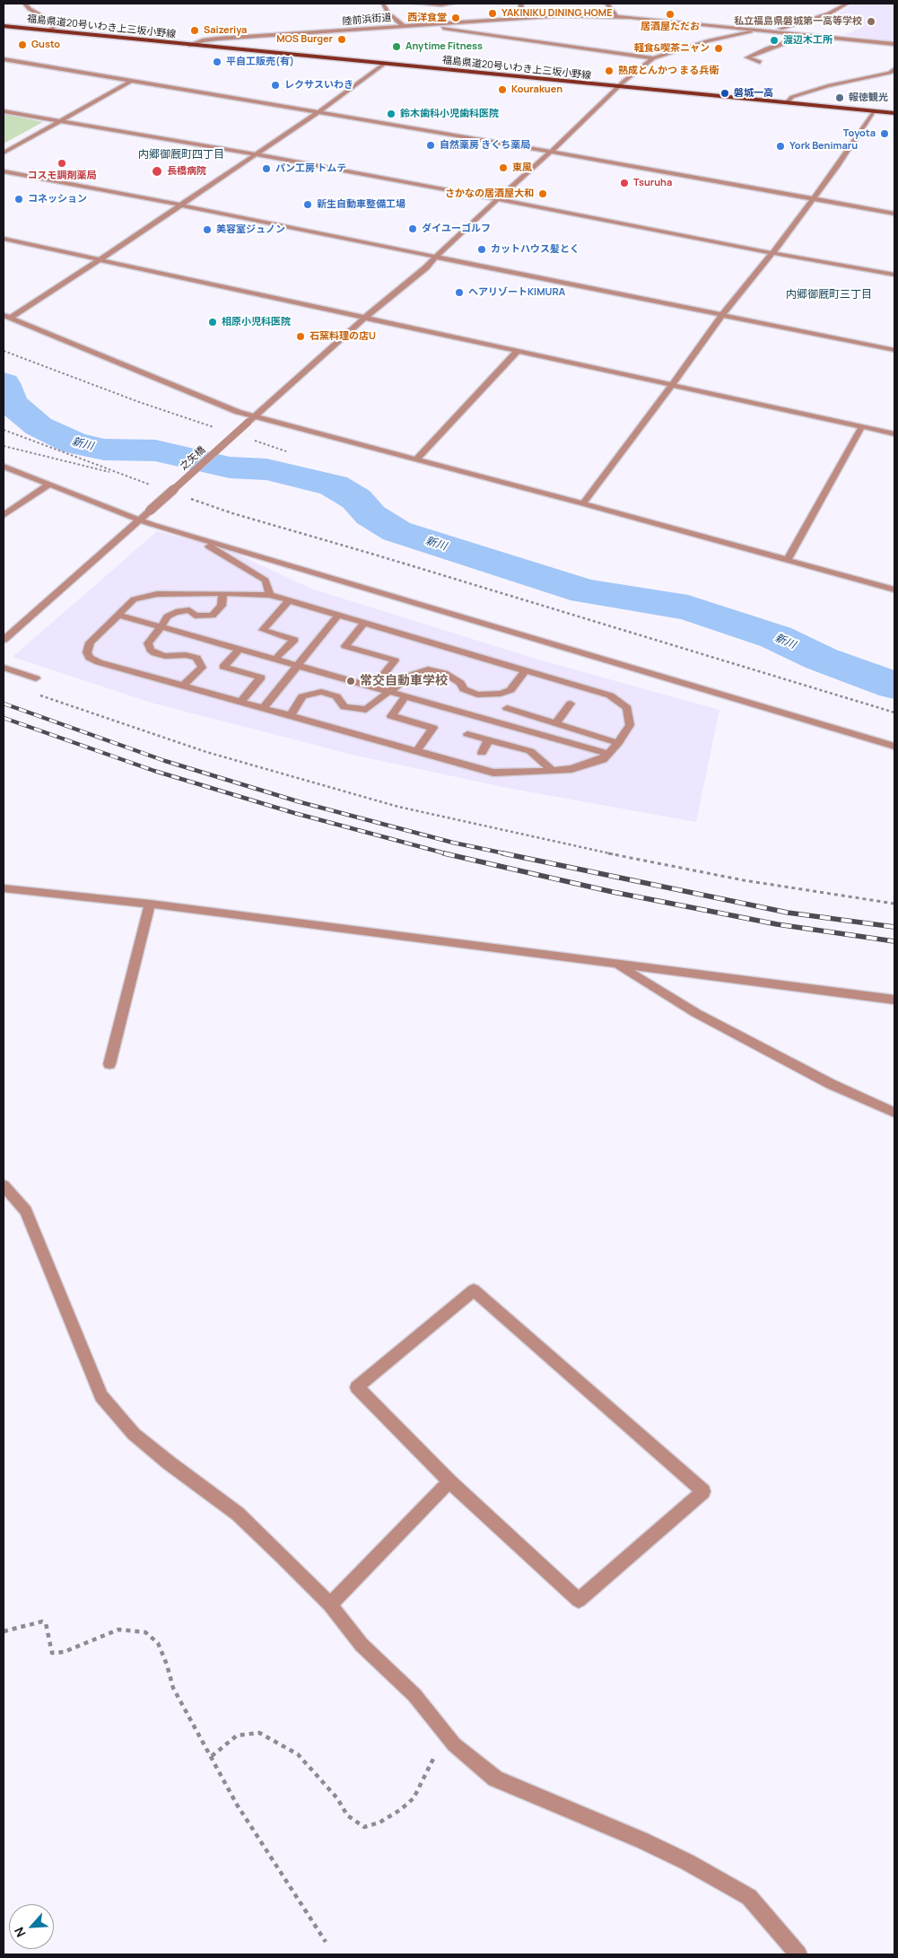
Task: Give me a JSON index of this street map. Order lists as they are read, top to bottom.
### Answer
{
  "streets": {
    "main road": ["福島県道20号いわき上三坂小野線"],
    "street": ["陸前浜街道", "之矢橋"]
  },
  "crossings": [
    ["陸前浜街道", "福島県道20号いわき上三坂小野線"],
    ["福島県道20号いわき上三坂小野線", "之矢橋"]
  ],
  "districts": ["内郷御厩町四丁目", "内郷御厩町三丁目"],
  "water": ["新川"],
  "places": [
    "YAKINIKU DINING HOME",
    "居酒屋ただお",
    "西洋食堂",
    "私立福島県磐城第一高等学校",
    "Saizeriya",
    "MOS Burger",
    "渡辺木工所",
    "Gusto",
    "Anytime Fitness",
    "軽食&喫茶ニャン",
    "平自工販売(有)",
    "熟成とんかつ まる兵衛",
    "レクサスいわき",
    "Kourakuen",
    "磐城一高",
    "報徳観光",
    "鈴木歯科小児歯科医院",
    "Toyota",
    "自然薬房 きくち薬局",
    "York Benimaru",
    "コスモ調剤薬局",
    "東風",
    "パン工房 トムテ",
    "長橋病院",
    "Tsuruha",
    "さかなの居酒屋大和",
    "コネッション",
    "新生自動車整備工場",
    "ダイユーゴルフ",
    "美容室ジュノン",
    "カットハウス髪とく",
    "ヘアリゾートKIMURA",
    "相原小児科医院",
    "石窯料理の店U",
    "常交自動車学校"
  ],
  "north": "bottom left"
}
